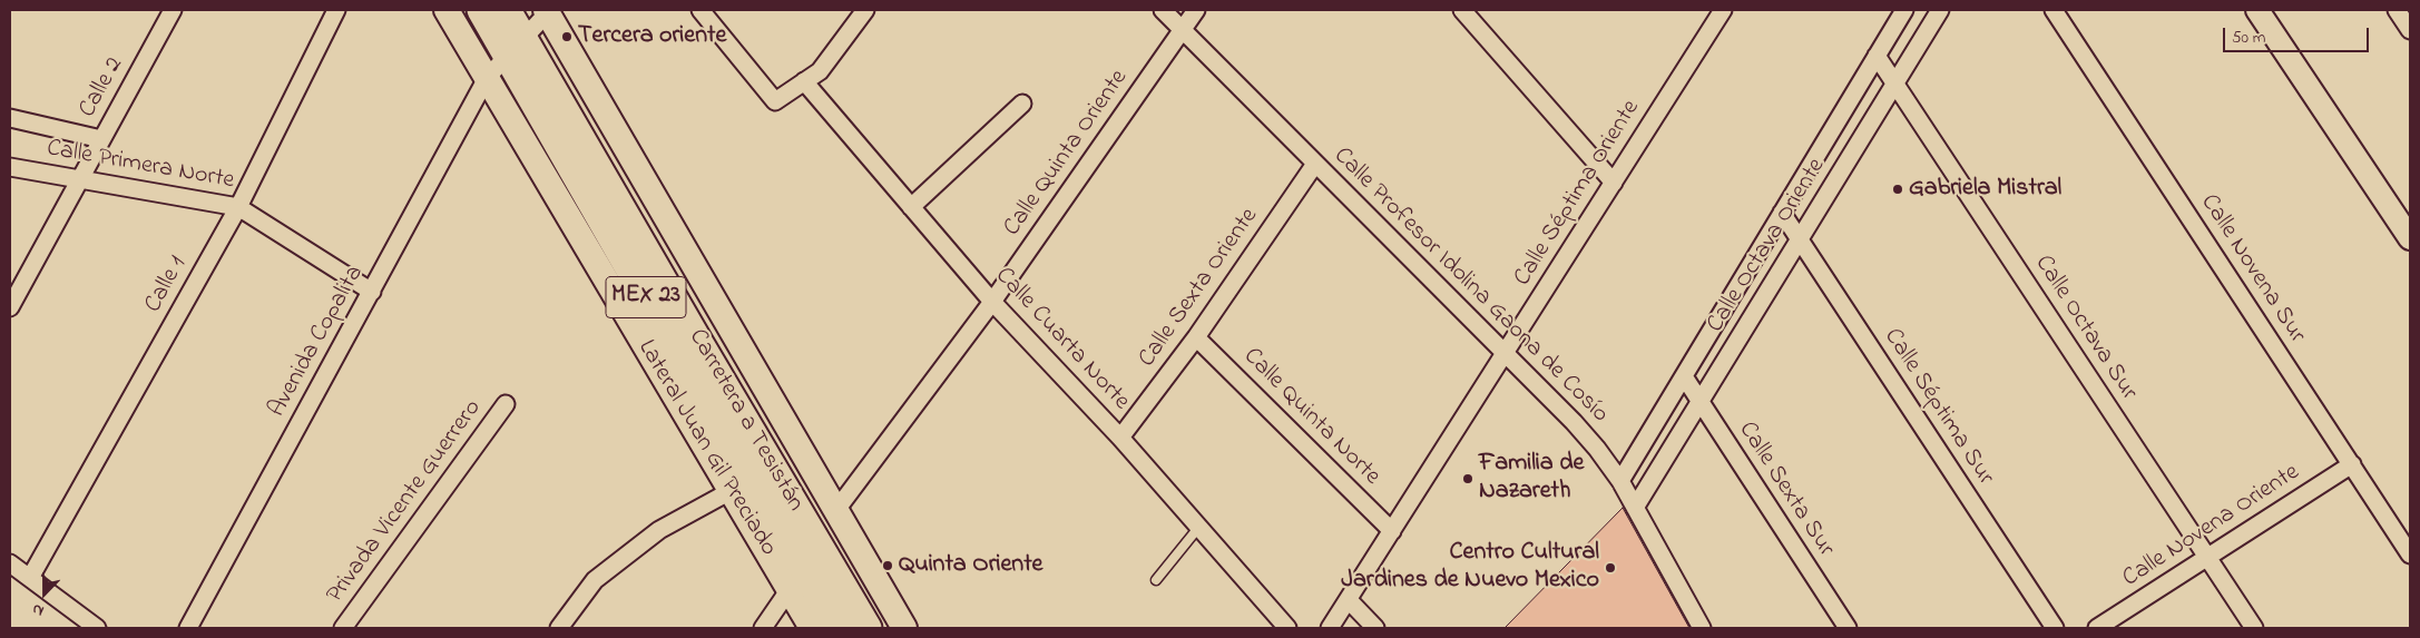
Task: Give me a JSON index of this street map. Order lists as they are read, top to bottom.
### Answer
{
  "streets": {
    "main road": ["MEX 23", "Carretera a Tesistán", "Lateral Juan Gil Preciado"],
    "street": [
      "Calle 2",
      "Calle Quinta Oriente",
      "Calle Primera Norte",
      "Calle Séptima Oriente",
      "Calle Octava Oriente",
      "Calle Novena Sur",
      "Calle 1",
      "Calle Profesor Idolina Gaona de Cosío",
      "Calle Sexta Oriente",
      "Calle Octava Sur",
      "Calle Cuarta Norte",
      "Avenida Copalita",
      "Calle Séptima Sur",
      "Calle Quinta Norte",
      "Calle Sexta Sur",
      "Privada Vicente Guerrero",
      "Calle Novena Oriente"
    ]
  },
  "crossings": [
    ["Calle 2", "Calle Primera Norte"],
    ["Calle Quinta Oriente", "Calle Profesor Idolina Gaona de Cosío"],
    ["Calle Quinta Oriente", "Calle Cuarta Norte"],
    ["Calle Primera Norte", "Calle 1"],
    ["Calle Primera Norte", "Avenida Copalita"],
    ["Calle Séptima Oriente", "Calle Profesor Idolina Gaona de Cosío"],
    ["Calle Séptima Oriente", "Calle Quinta Norte"],
    ["Calle Octava Oriente", "Calle Profesor Idolina Gaona de Cosío"],
    ["Calle Octava Oriente", "Calle Octava Sur"],
    ["Calle Octava Oriente", "Calle Séptima Sur"],
    ["Calle Octava Oriente", "Calle Sexta Sur"],
    ["Calle Novena Sur", "Calle Novena Oriente"],
    ["Calle Profesor Idolina Gaona de Cosío", "Calle Sexta Oriente"],
    ["Calle Sexta Oriente", "Calle Cuarta Norte"],
    ["Calle Sexta Oriente", "Calle Quinta Norte"],
    ["Calle Octava Sur", "Calle Novena Oriente"],
    ["Avenida Copalita", "Carretera a Tesistán"],
    ["Avenida Copalita", "Lateral Juan Gil Preciado"]
  ],
  "places": [
    "Tercera oriente",
    "Gabriela Mistral",
    "Familia de Nazareth",
    "Quinta Oriente",
    "Centro Cultural Jardines de Nuevo Mexico"
  ],
  "scale_bar": "50 m",
  "north": "bottom"
}
